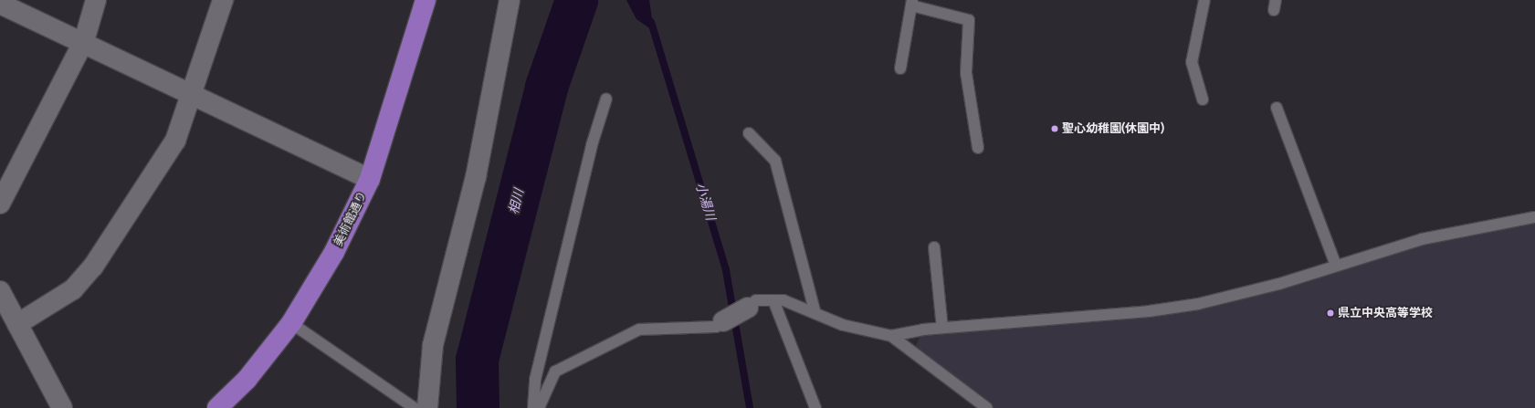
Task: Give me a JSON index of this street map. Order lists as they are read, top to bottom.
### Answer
{
  "streets": {
    "highway": ["美術館通り"]
  },
  "water": ["相川", "小湯川"],
  "places": ["聖心幼稚園(休園中)", "県立中央高等学校"]
}
